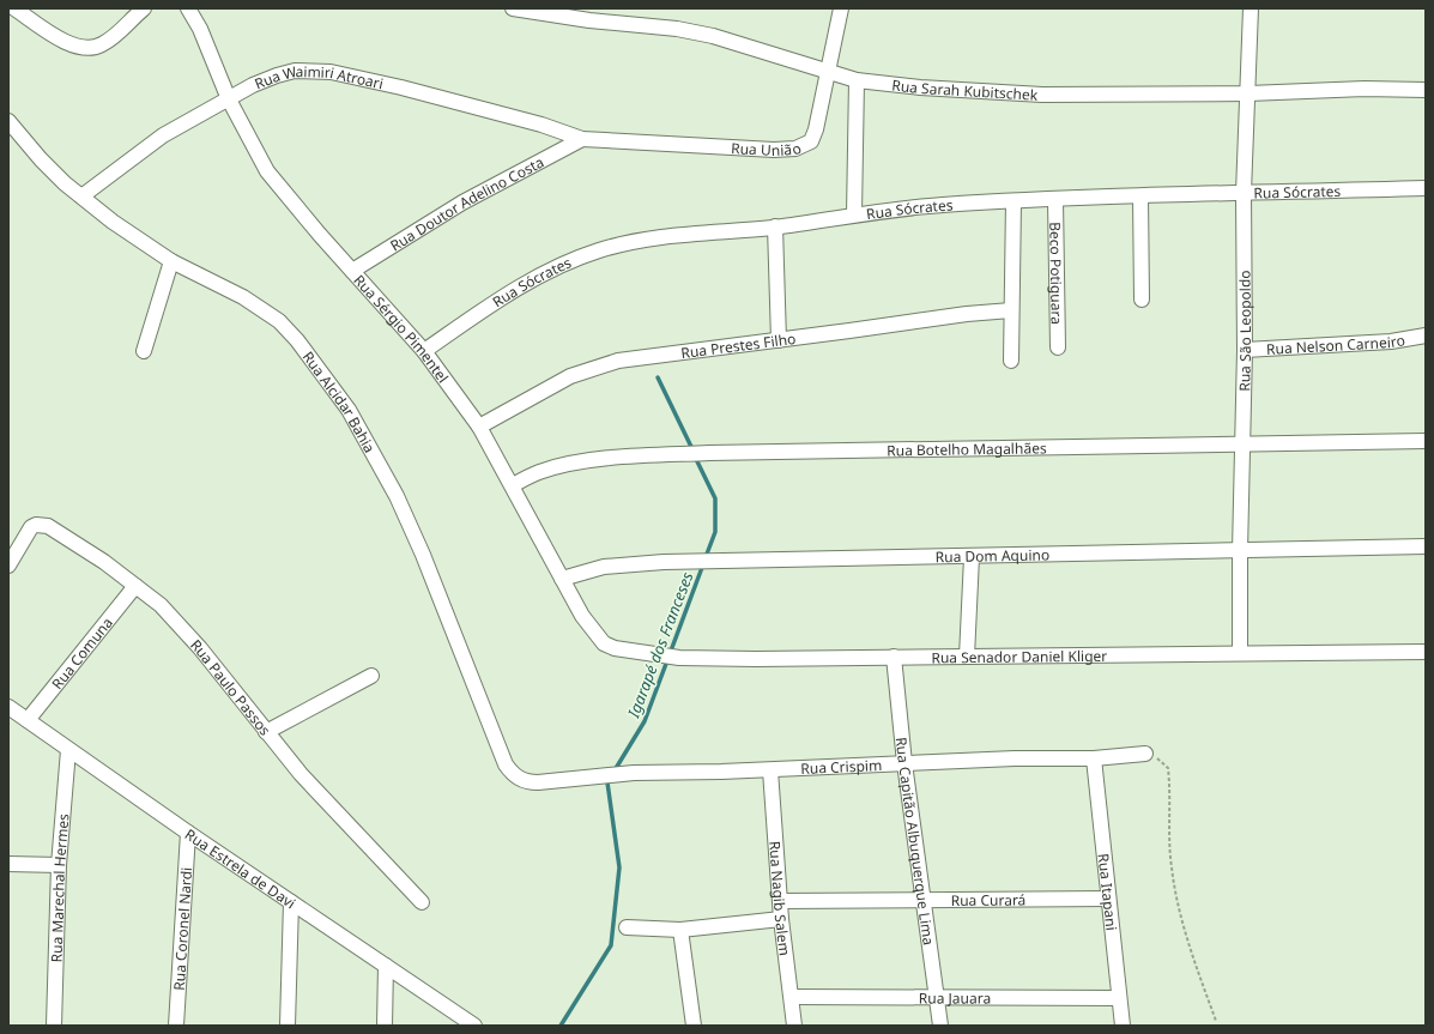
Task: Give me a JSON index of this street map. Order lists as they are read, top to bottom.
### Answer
{
  "streets": {
    "street": [
      "Rua Waimiri Atroari",
      "Rua Sarah Kubitschek",
      "Rua União",
      "Rua Sócrates",
      "Rua Doutor Adelino Costa",
      "Beco Potiguara",
      "Rua Sérgio Pimentel",
      "Rua São Leopoldo",
      "Rua Nelson Carneiro",
      "Rua Prestes Filho",
      "Rua Alcidar Bahia",
      "Rua Botelho Magalhães",
      "Rua Dom Aquino",
      "Rua Comuna",
      "Rua Senador Daniel Kliger",
      "Rua Paulo Passos",
      "Rua Crispim",
      "Rua Capitão Albuquerque Lima",
      "Rua Estrela de Davi",
      "Rua Marechal Hermes",
      "Rua Itapani",
      "Rua Nagib Salem",
      "Rua Curará",
      "Rua Coronel Nardi",
      "Rua Jauara"
    ]
  },
  "crossings": [
    ["Rua Waimiri Atroari", "Rua União"],
    ["Rua Waimiri Atroari", "Rua Doutor Adelino Costa"],
    ["Rua Waimiri Atroari", "Rua Sérgio Pimentel"],
    ["Rua Waimiri Atroari", "Rua Alcidar Bahia"],
    ["Rua Sarah Kubitschek", "Rua União"],
    ["Rua Sarah Kubitschek", "Rua São Leopoldo"],
    ["Rua União", "Rua Doutor Adelino Costa"],
    ["Rua Sócrates", "Beco Potiguara"],
    ["Rua Sócrates", "Rua Sérgio Pimentel"],
    ["Rua Sócrates", "Rua São Leopoldo"],
    ["Rua Doutor Adelino Costa", "Rua Sérgio Pimentel"],
    ["Rua Sérgio Pimentel", "Rua Prestes Filho"],
    ["Rua Sérgio Pimentel", "Rua Botelho Magalhães"],
    ["Rua Sérgio Pimentel", "Rua Dom Aquino"],
    ["Rua Sérgio Pimentel", "Rua Senador Daniel Kliger"],
    ["Rua São Leopoldo", "Rua Nelson Carneiro"],
    ["Rua São Leopoldo", "Rua Botelho Magalhães"],
    ["Rua São Leopoldo", "Rua Dom Aquino"],
    ["Rua São Leopoldo", "Rua Senador Daniel Kliger"],
    ["Rua Alcidar Bahia", "Rua Crispim"],
    ["Rua Comuna", "Rua Paulo Passos"],
    ["Rua Comuna", "Rua Estrela de Davi"],
    ["Rua Senador Daniel Kliger", "Rua Capitão Albuquerque Lima"],
    ["Rua Crispim", "Rua Capitão Albuquerque Lima"],
    ["Rua Crispim", "Rua Itapani"],
    ["Rua Crispim", "Rua Nagib Salem"],
    ["Rua Capitão Albuquerque Lima", "Rua Curará"],
    ["Rua Capitão Albuquerque Lima", "Rua Jauara"],
    ["Rua Estrela de Davi", "Rua Marechal Hermes"],
    ["Rua Estrela de Davi", "Rua Coronel Nardi"],
    ["Rua Itapani", "Rua Curará"],
    ["Rua Itapani", "Rua Jauara"],
    ["Rua Nagib Salem", "Rua Curará"],
    ["Rua Nagib Salem", "Rua Jauara"]
  ],
  "water": ["Igarapé dos Franceses"]
}
